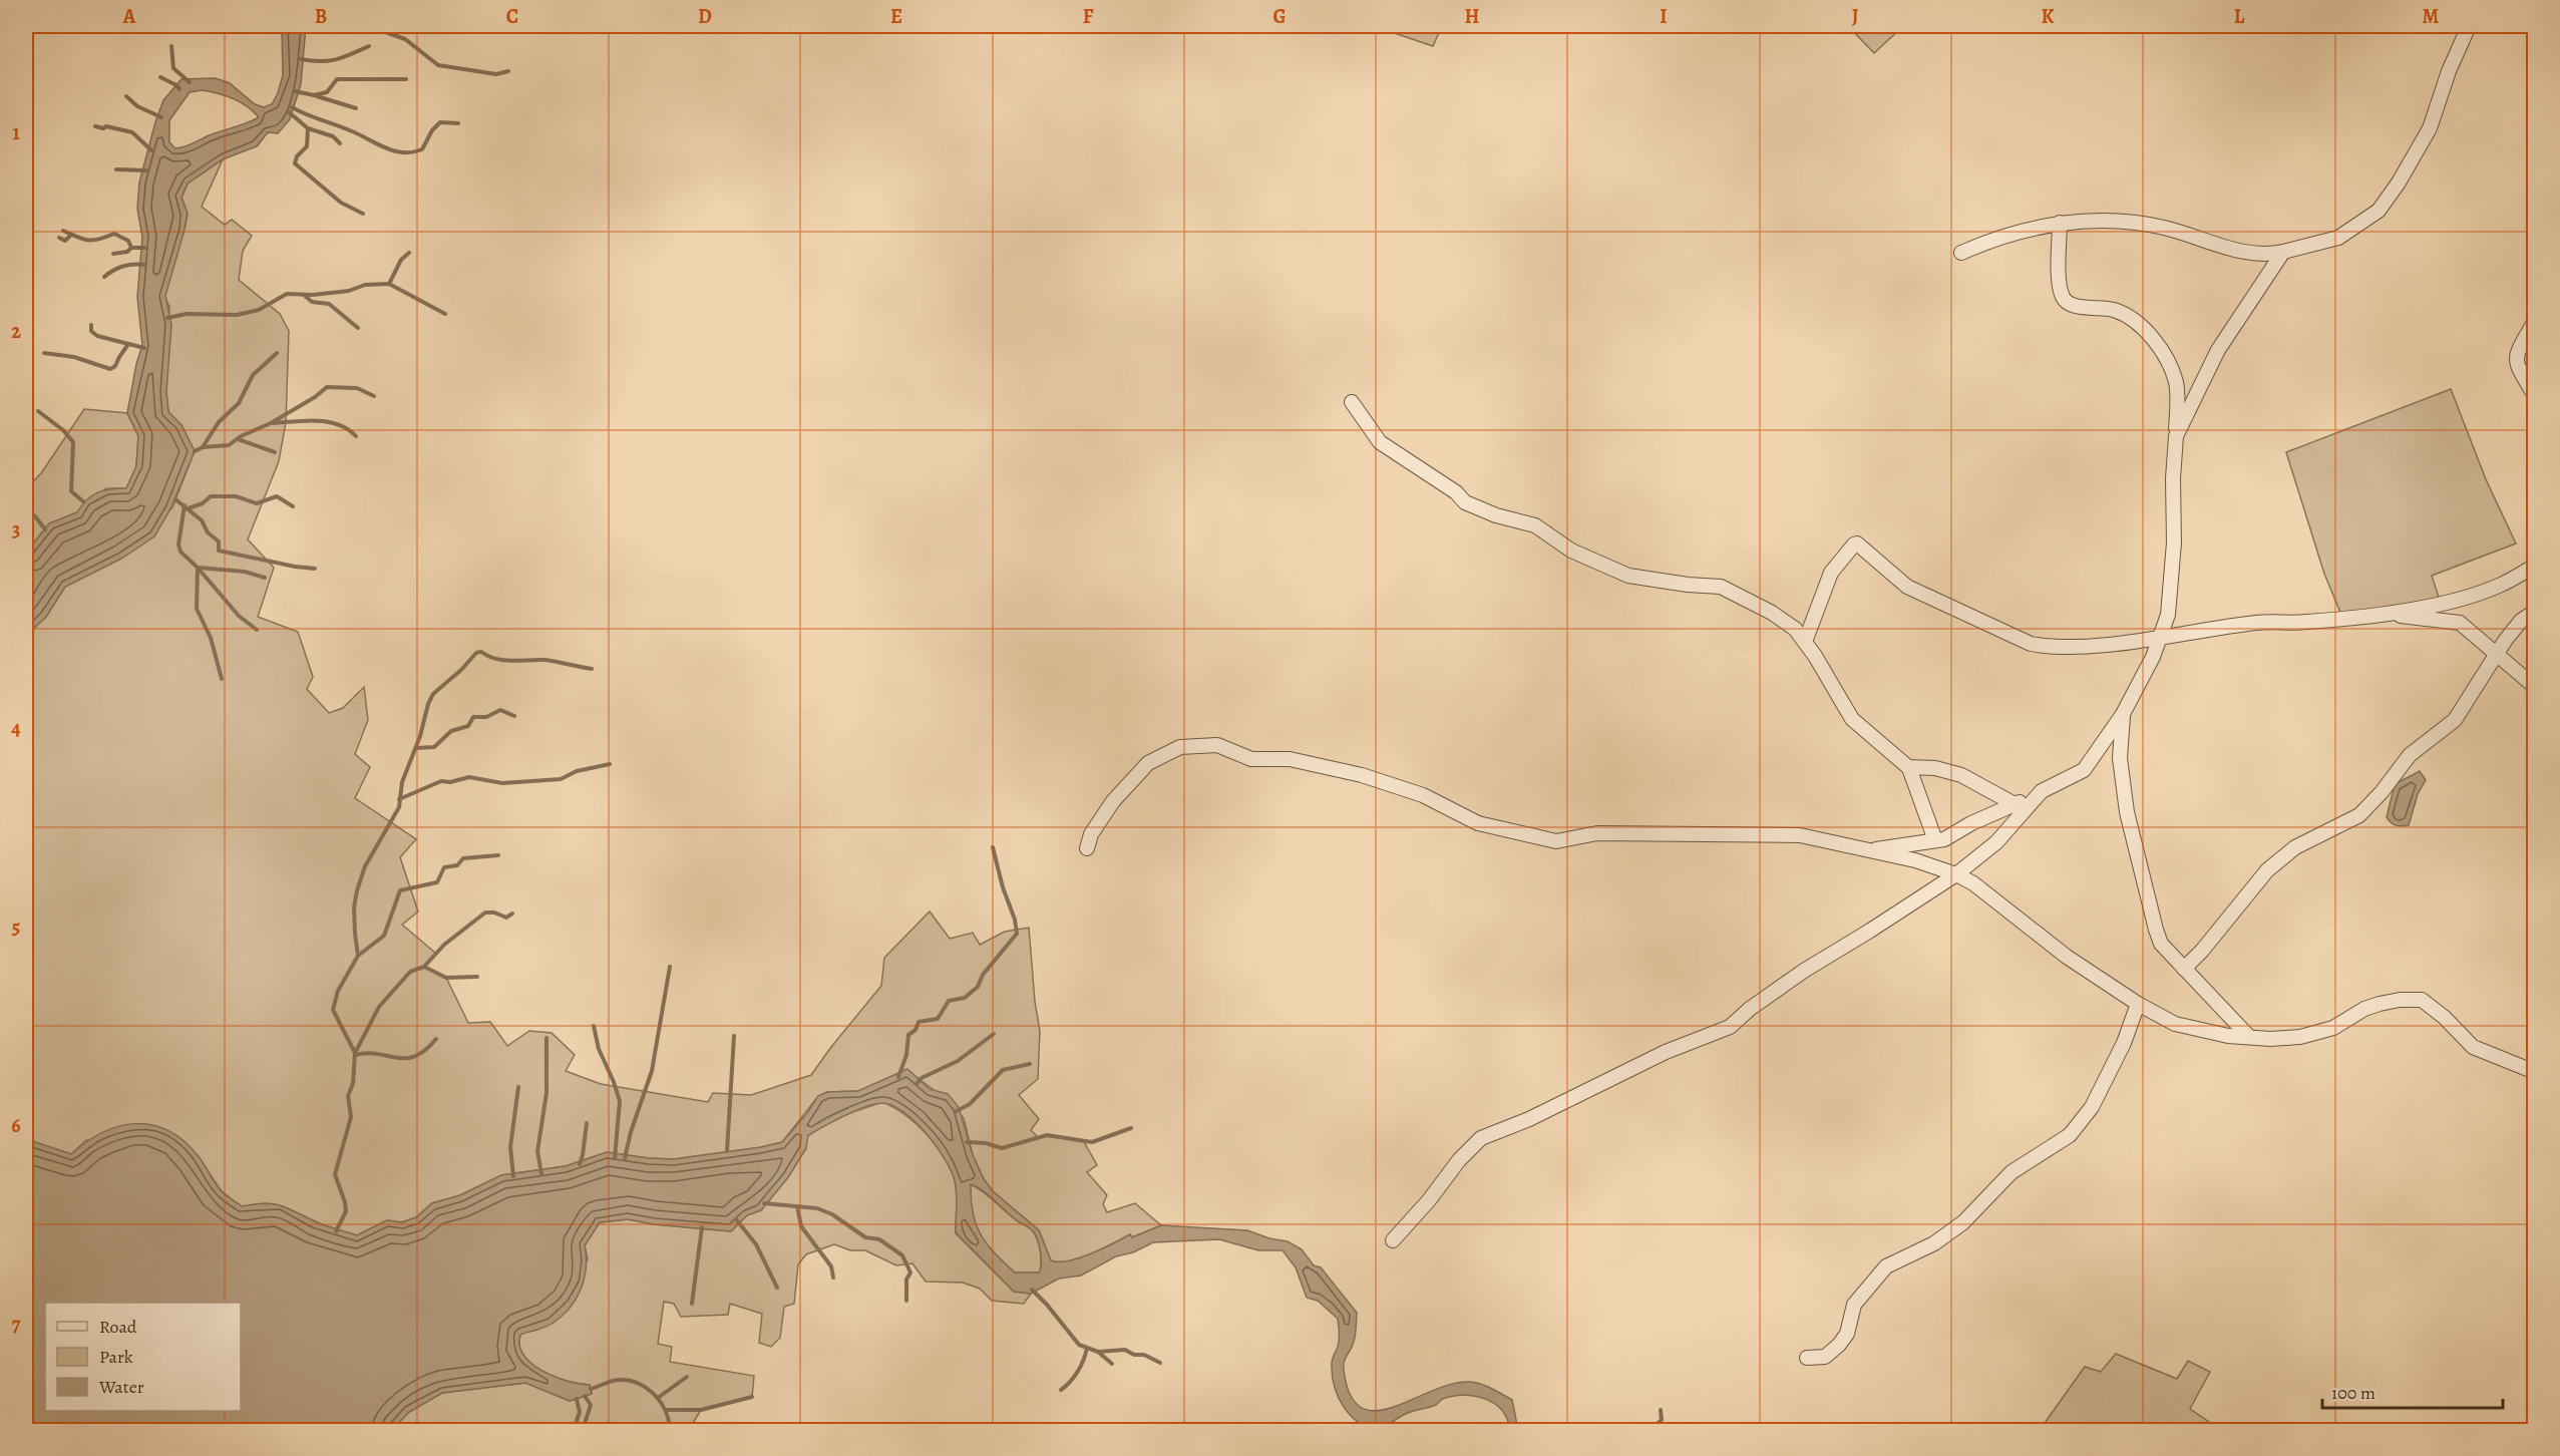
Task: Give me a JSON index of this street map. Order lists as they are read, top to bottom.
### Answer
{
  "legend": ["Road", "Park", "Water"],
  "scale_bar": "100 m",
  "grid": {
    "columns": [
      "A",
      "B",
      "C",
      "D",
      "E",
      "F",
      "G",
      "H",
      "I",
      "J",
      "K",
      "L",
      "M"
    ],
    "rows": [
      "1",
      "2",
      "3",
      "4",
      "5",
      "6",
      "7"
    ]
  }
}
